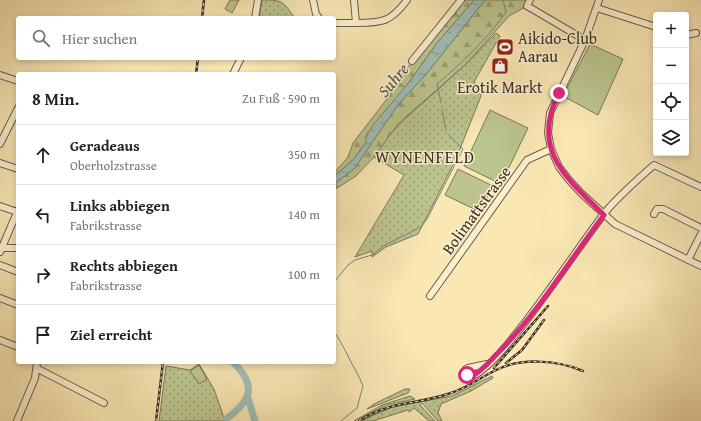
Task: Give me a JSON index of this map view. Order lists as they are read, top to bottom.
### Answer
{
  "streets": {
    "street": ["Bolimattstrasse"]
  },
  "districts": ["WYNENFELD"],
  "water": ["Suhre"],
  "places": {
    "sports": ["Aikido-Club Aarau"],
    "shop": ["Erotik Markt"]
  },
  "page": {
    "map_buttons": ["+", "−"],
    "search": "Hier suchen",
    "heading": ["8 Min.", "Zu Fuß · 590 m"],
    "list": [
      ["Geradeaus", "Oberholzstrasse", "350 m"],
      ["Links abbiegen", "Fabrikstrasse", "140 m"],
      ["Rechts abbiegen", "Fabrikstrasse", "100 m"],
      "Ziel erreicht"
    ]
  }
}
